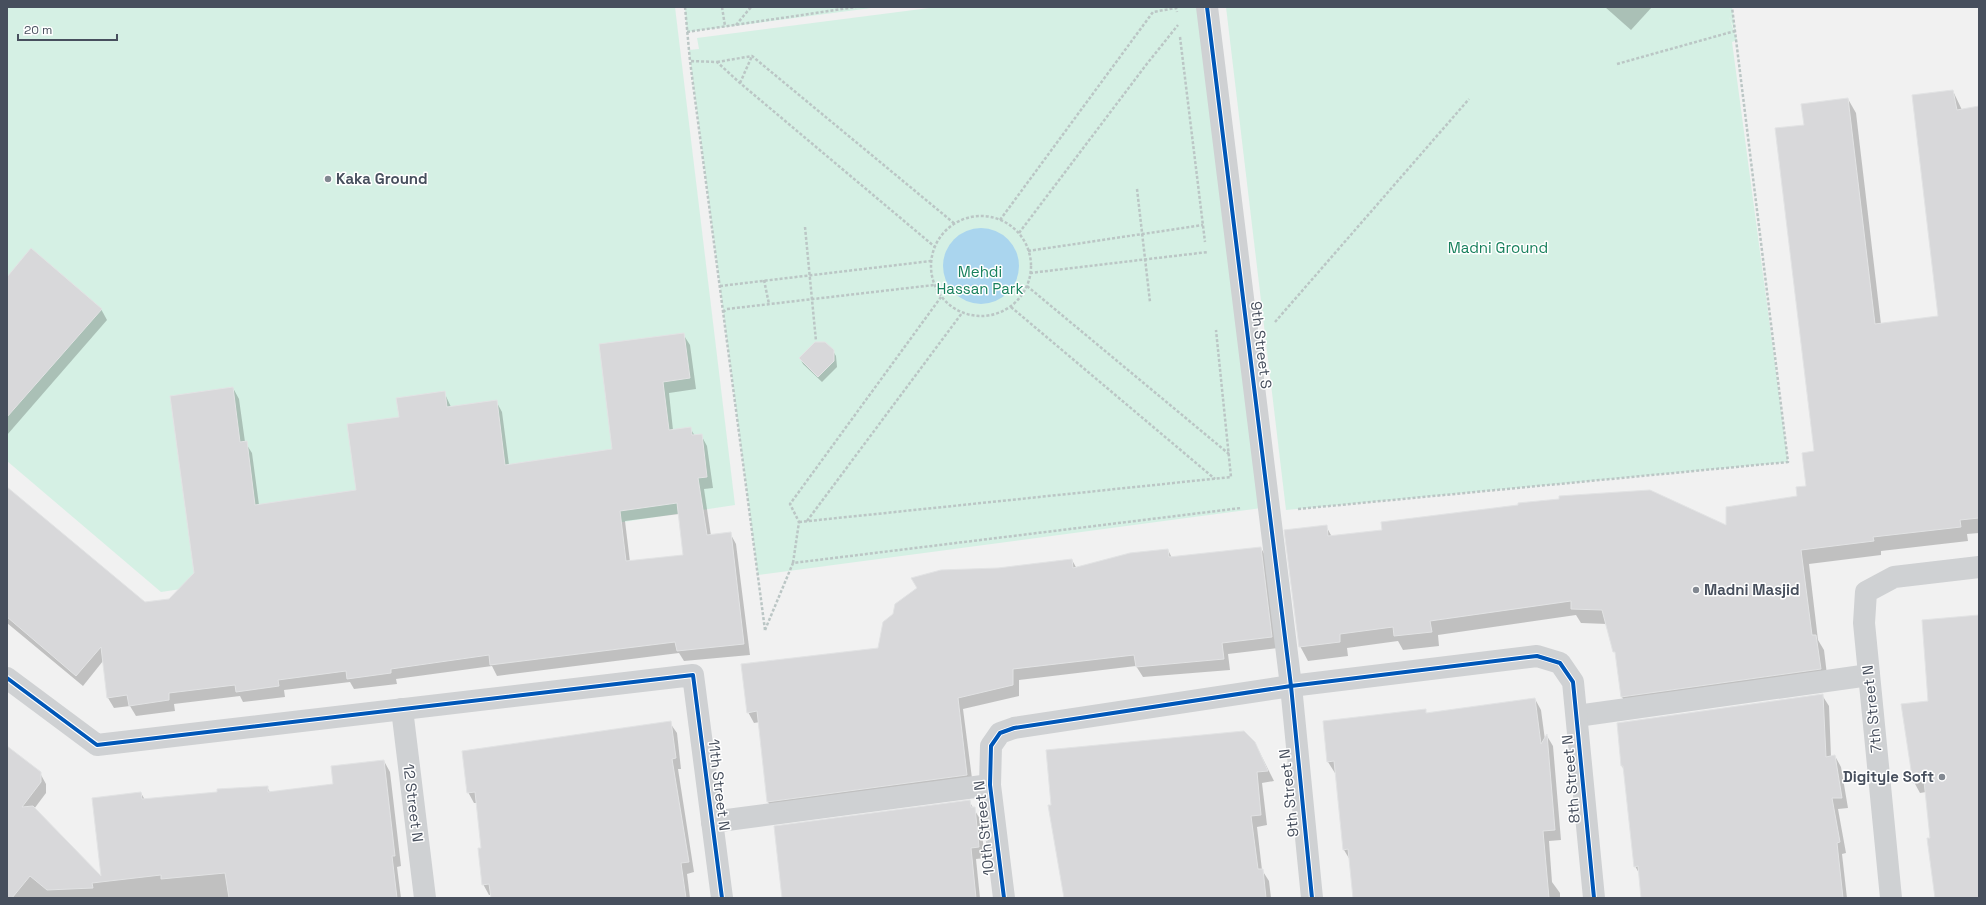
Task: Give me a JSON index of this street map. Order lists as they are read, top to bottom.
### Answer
{
  "streets": {
    "street": [
      "9th Street S",
      "7th Street N",
      "8th Street N",
      "11th Street N",
      "9th Street N",
      "12 Street N",
      "10th Street N"
    ]
  },
  "crossings": [
    ["9th Street S", "8th Street N"],
    ["9th Street S", "9th Street N"],
    ["9th Street S", "10th Street N"],
    ["8th Street N", "9th Street N"],
    ["8th Street N", "10th Street N"],
    ["11th Street N", "12 Street N"],
    ["9th Street N", "10th Street N"]
  ],
  "parks": ["Madni Ground", "Mehdi Hassan Park"],
  "places": ["Kaka Ground", "Madni Masjid", "Digityle Soft"],
  "scale_bar": "20 m"
}
